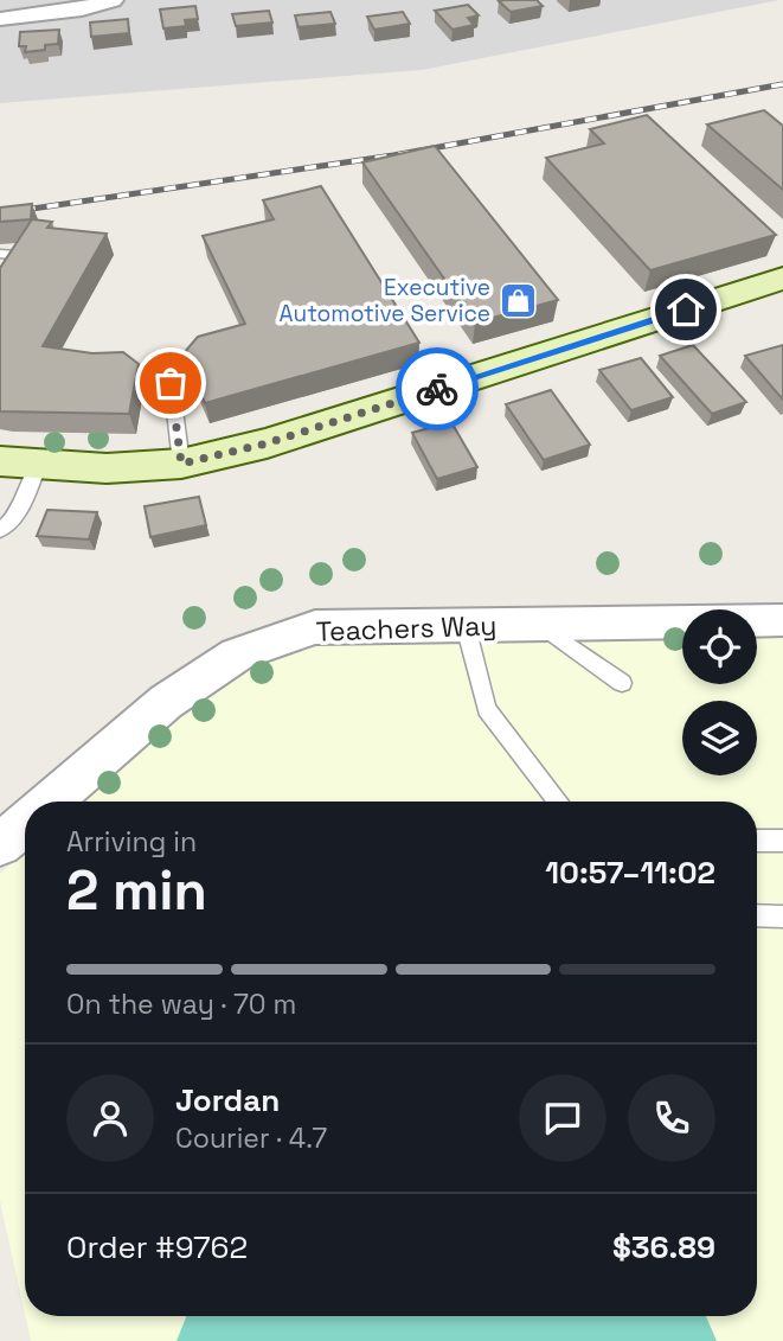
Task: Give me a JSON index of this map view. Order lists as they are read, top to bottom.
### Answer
{
  "streets": {
    "street": ["Teachers Way"]
  },
  "places": {
    "shop": ["Executive Automotive Service"]
  },
  "page": {
    "heading": ["2 min", "Arriving in", "10:57–11:02"],
    "panel": [
      "Jordan",
      "Courier · 4.7",
      "Order #9762",
      "$36.89"
    ],
    "bar": "On the way · 70 m"
  }
}
